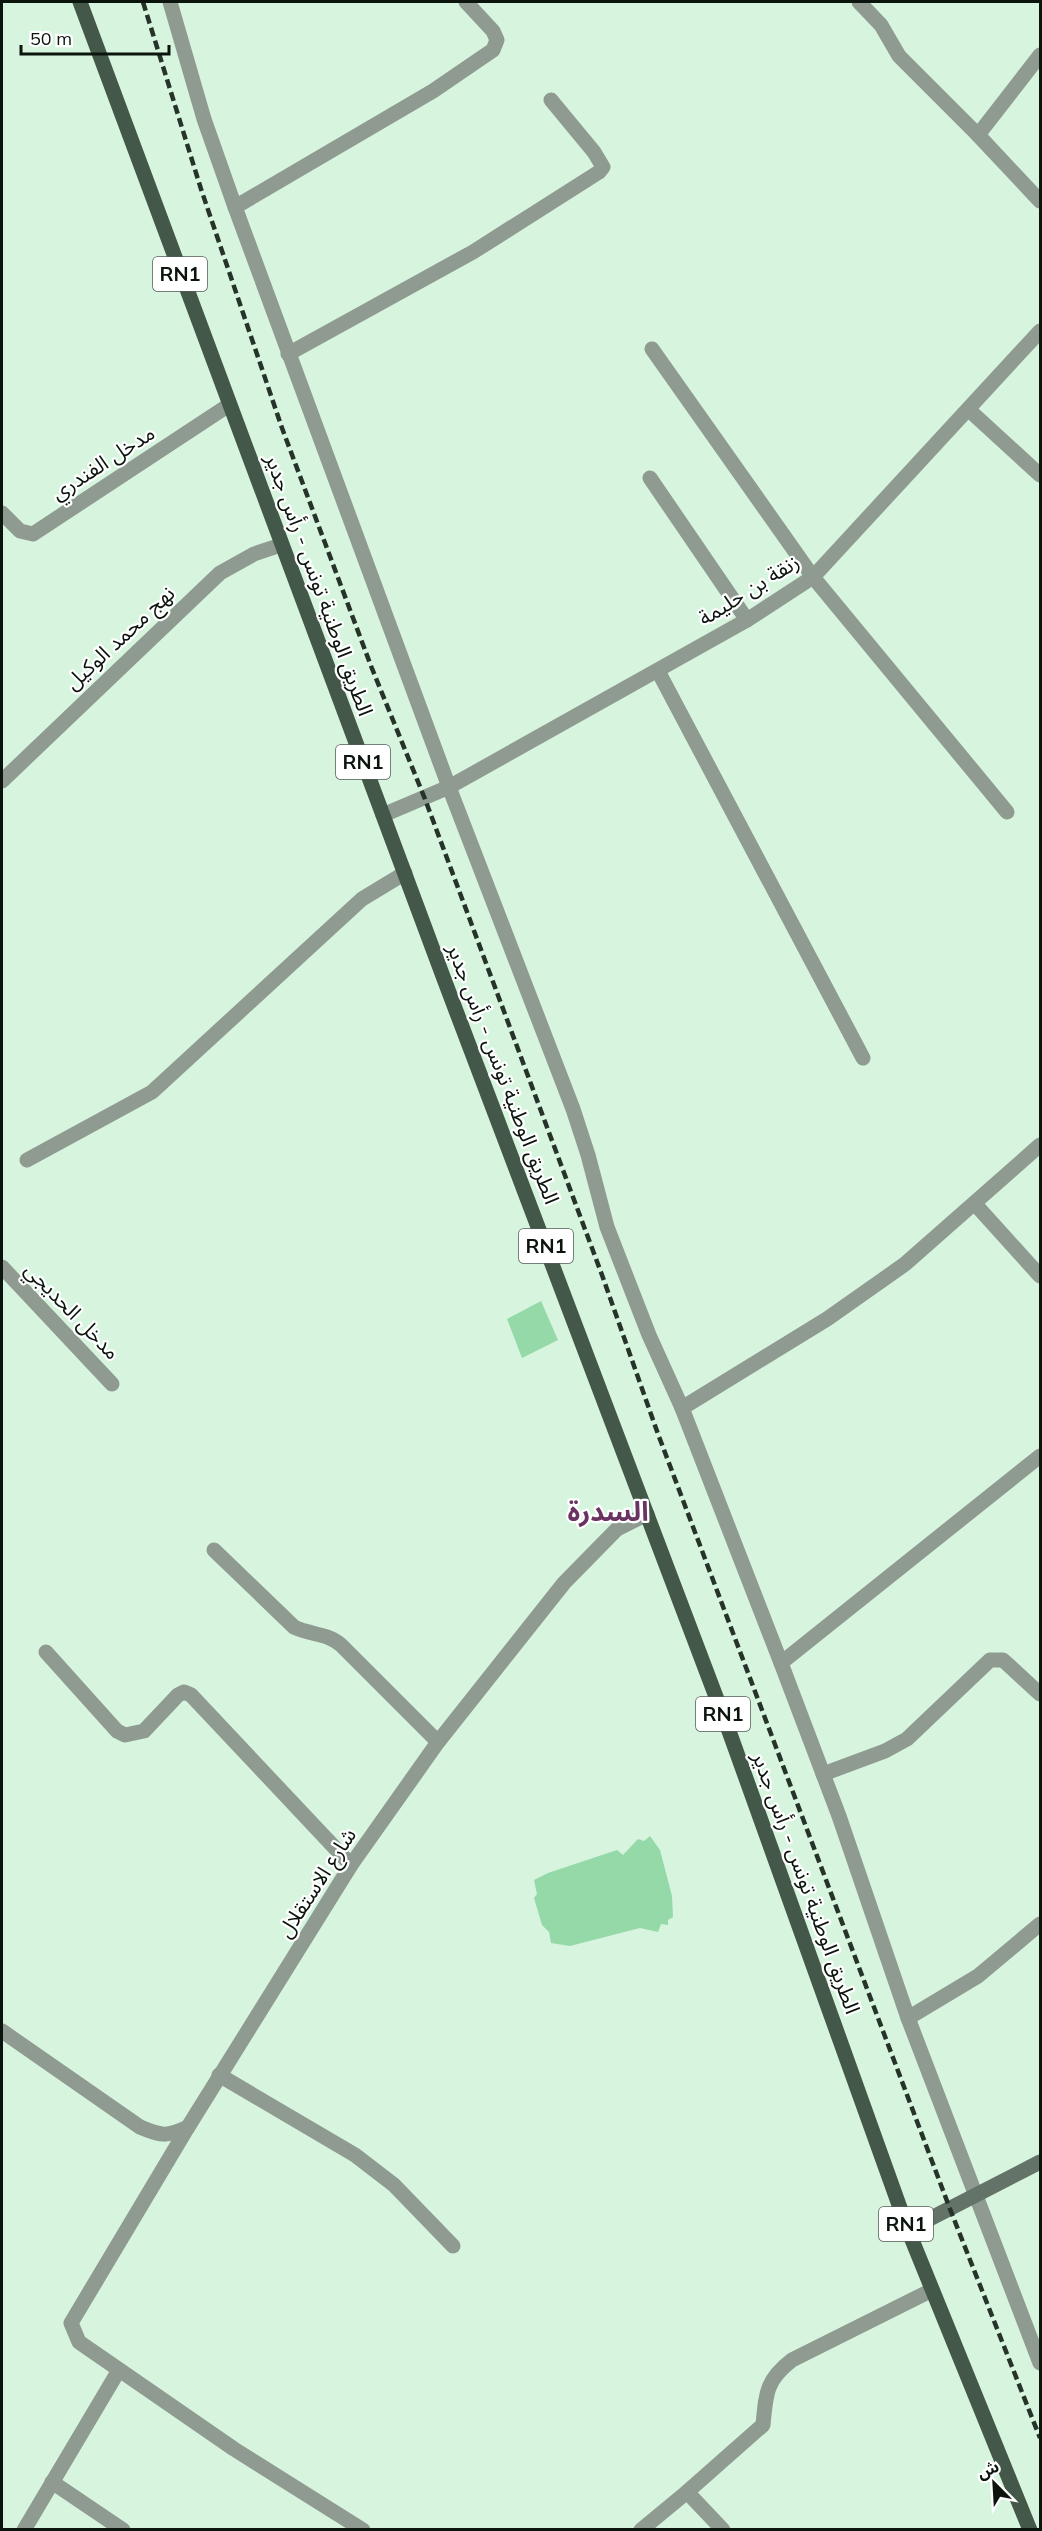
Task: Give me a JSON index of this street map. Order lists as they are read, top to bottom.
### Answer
{
  "streets": {
    "main road": ["RN1", "الطريق الوطنية تونس - رأس جدير"],
    "street": [
      "مدخل الفندري",
      "زنقة بن حليمة",
      "نهج محمد الوكيل",
      "مدخل الحديجي",
      "شارع الاستقلال"
    ]
  },
  "crossings": [
    ["مدخل الفندري", "الطريق الوطنية تونس - رأس جدير"],
    ["الطريق الوطنية تونس - رأس جدير", "زنقة بن حليمة"],
    ["الطريق الوطنية تونس - رأس جدير", "نهج محمد الوكيل"],
    ["الطريق الوطنية تونس - رأس جدير", "شارع الاستقلال"]
  ],
  "districts": ["السدرة"],
  "scale_bar": "50 m",
  "north": "top left"
}
